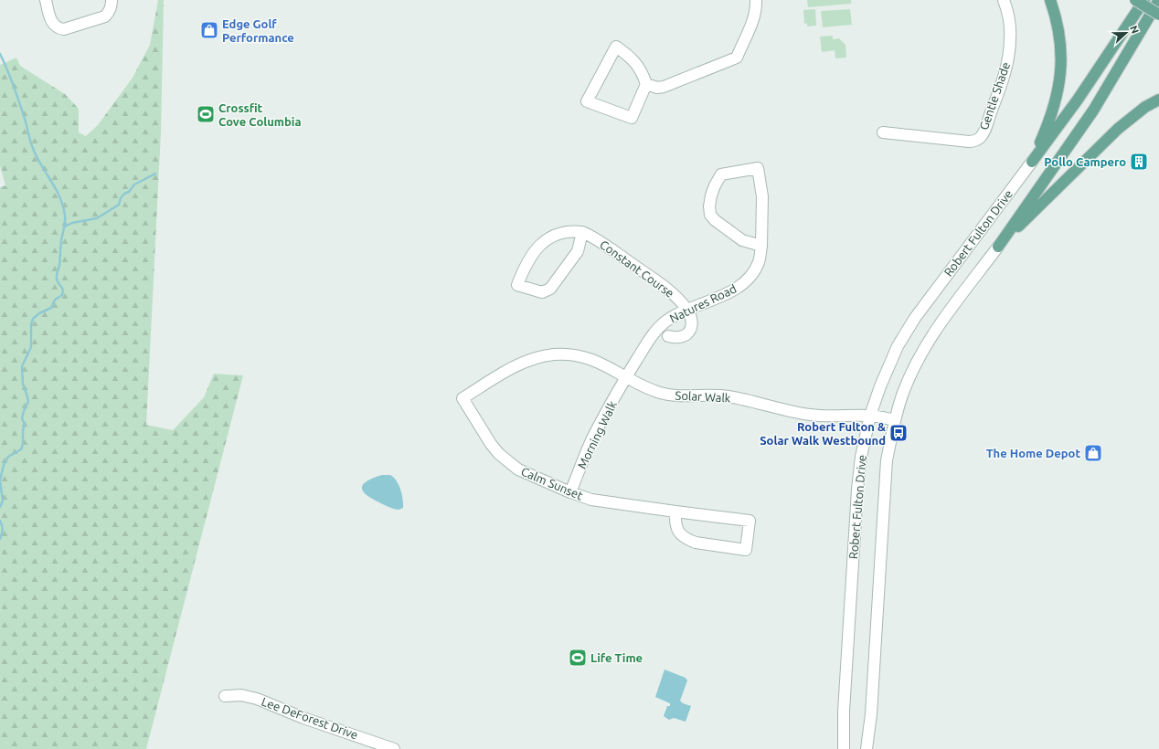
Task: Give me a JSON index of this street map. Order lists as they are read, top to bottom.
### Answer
{
  "streets": {
    "street": [
      "Gentle Shade",
      "Robert Fulton Drive",
      "Constant Course",
      "Natures Road",
      "Solar Walk",
      "Morning Walk",
      "Calm Sunset",
      "Lee DeForest Drive"
    ]
  },
  "crossings": [
    ["Robert Fulton Drive", "Solar Walk"],
    ["Constant Course", "Natures Road"],
    ["Natures Road", "Solar Walk"],
    ["Natures Road", "Morning Walk"],
    ["Solar Walk", "Morning Walk"],
    ["Solar Walk", "Calm Sunset"],
    ["Morning Walk", "Calm Sunset"]
  ],
  "places": {
    "shop": ["Edge Golf Performance", "The Home Depot"],
    "sports": ["Crossfit Cove Columbia", "Life Time"],
    "building": ["Pollo Campero"],
    "bus stop": ["Robert Fulton & Solar Walk Westbound"]
  },
  "north": "right"
}
